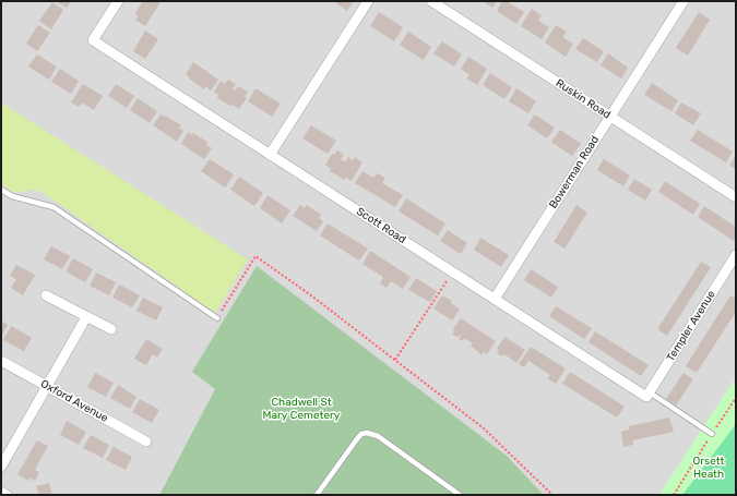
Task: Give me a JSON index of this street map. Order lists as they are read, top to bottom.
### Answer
{
  "streets": {
    "street": [
      "Ruskin Road",
      "Bowerman Road",
      "Scott Road",
      "Templer Avenue",
      "Oxford Avenue"
    ]
  },
  "crossings": [
    ["Ruskin Road", "Bowerman Road"],
    ["Bowerman Road", "Scott Road"],
    ["Scott Road", "Templer Avenue"]
  ],
  "parks": ["Chadwell St Mary Cemetery", "Orsett Heath"]
}
